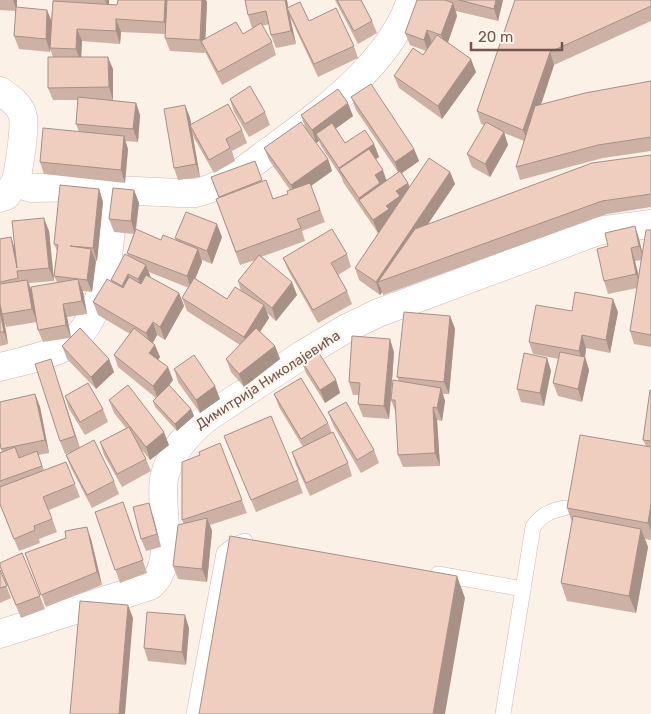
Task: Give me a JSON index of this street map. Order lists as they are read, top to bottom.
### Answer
{
  "streets": {
    "street": ["Димитрија Николајевића"]
  },
  "scale_bar": "20 m"
}
